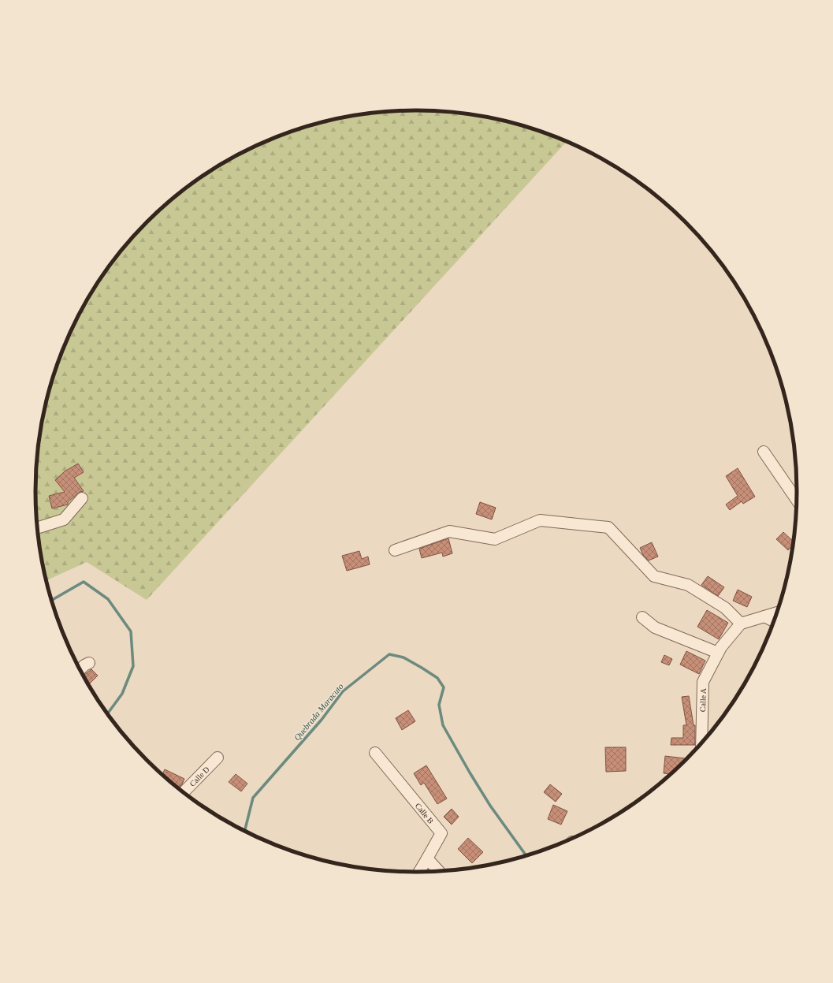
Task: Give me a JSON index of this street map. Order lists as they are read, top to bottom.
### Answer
{
  "streets": {
    "street": ["Calle A", "Calle D", "Calle B"]
  },
  "water": ["Quebrada Maracuto"]
}
